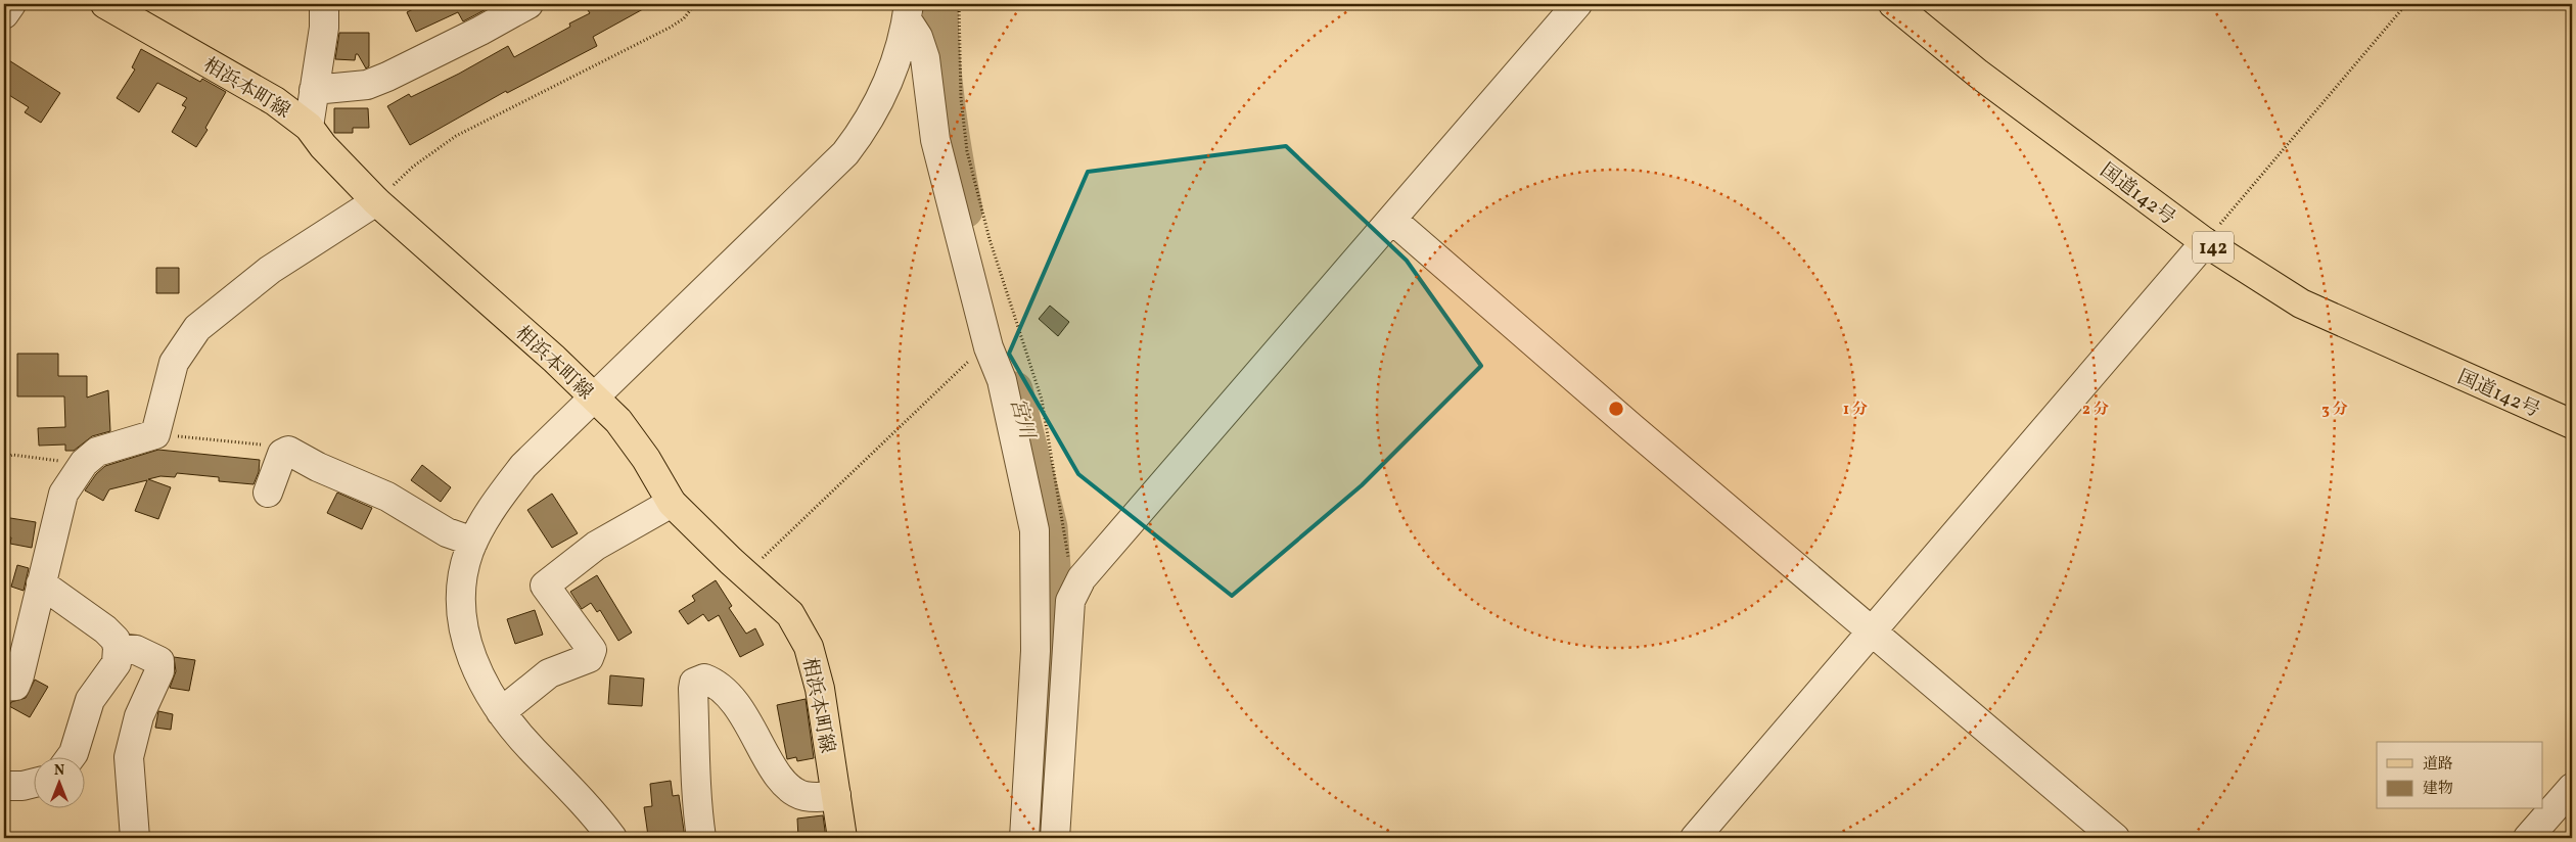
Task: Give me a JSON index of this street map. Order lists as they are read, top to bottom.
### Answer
{
  "streets": {
    "main road": ["相浜本町線", "国道142号", "142"]
  },
  "water": ["宮川"],
  "legend": ["道路", "建物"],
  "north": "top",
  "rings": ["1 分", "2 分", "3 分"]
}
